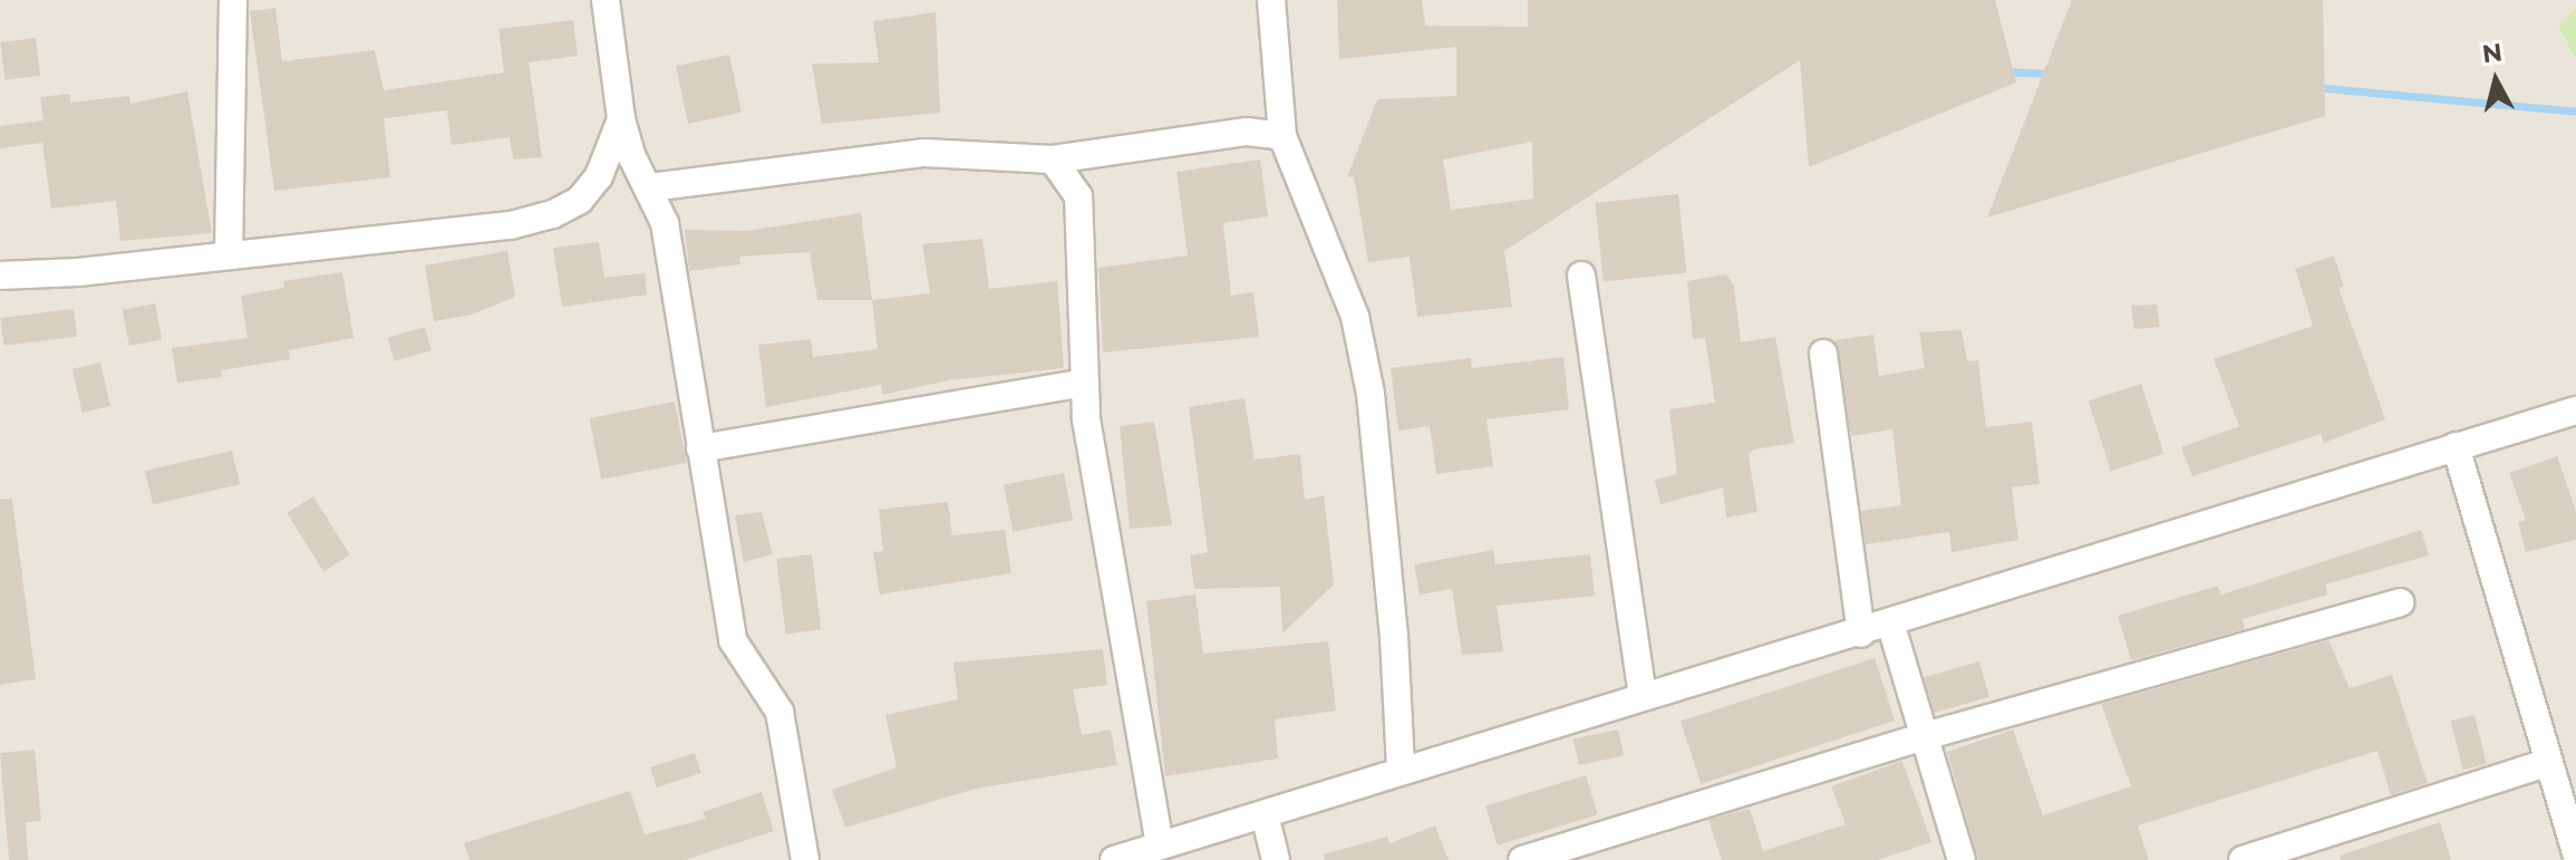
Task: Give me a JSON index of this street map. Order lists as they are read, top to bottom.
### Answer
{
  "north": "top"
}
